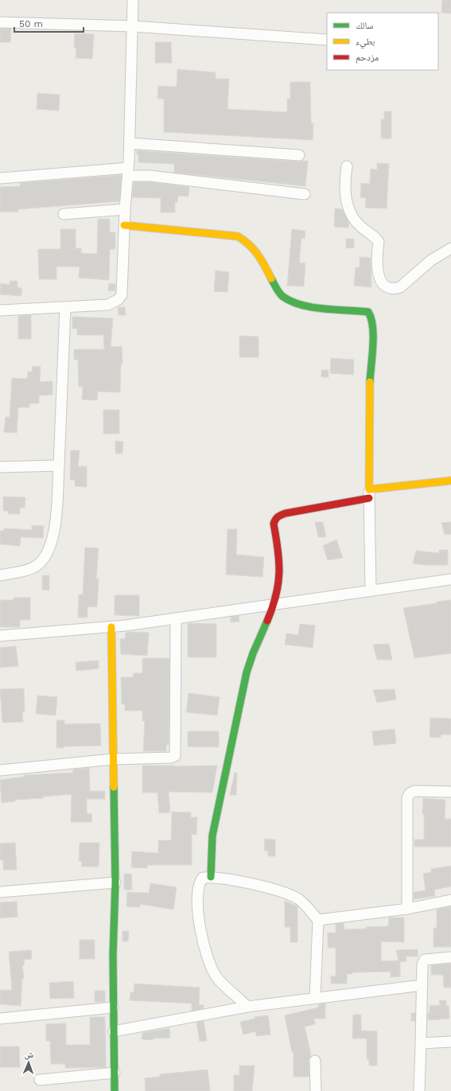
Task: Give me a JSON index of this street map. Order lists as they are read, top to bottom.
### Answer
{
  "legend": ["سالك", "بطيء", "مزدحم"],
  "scale_bar": "50 m",
  "north": "top"
}
